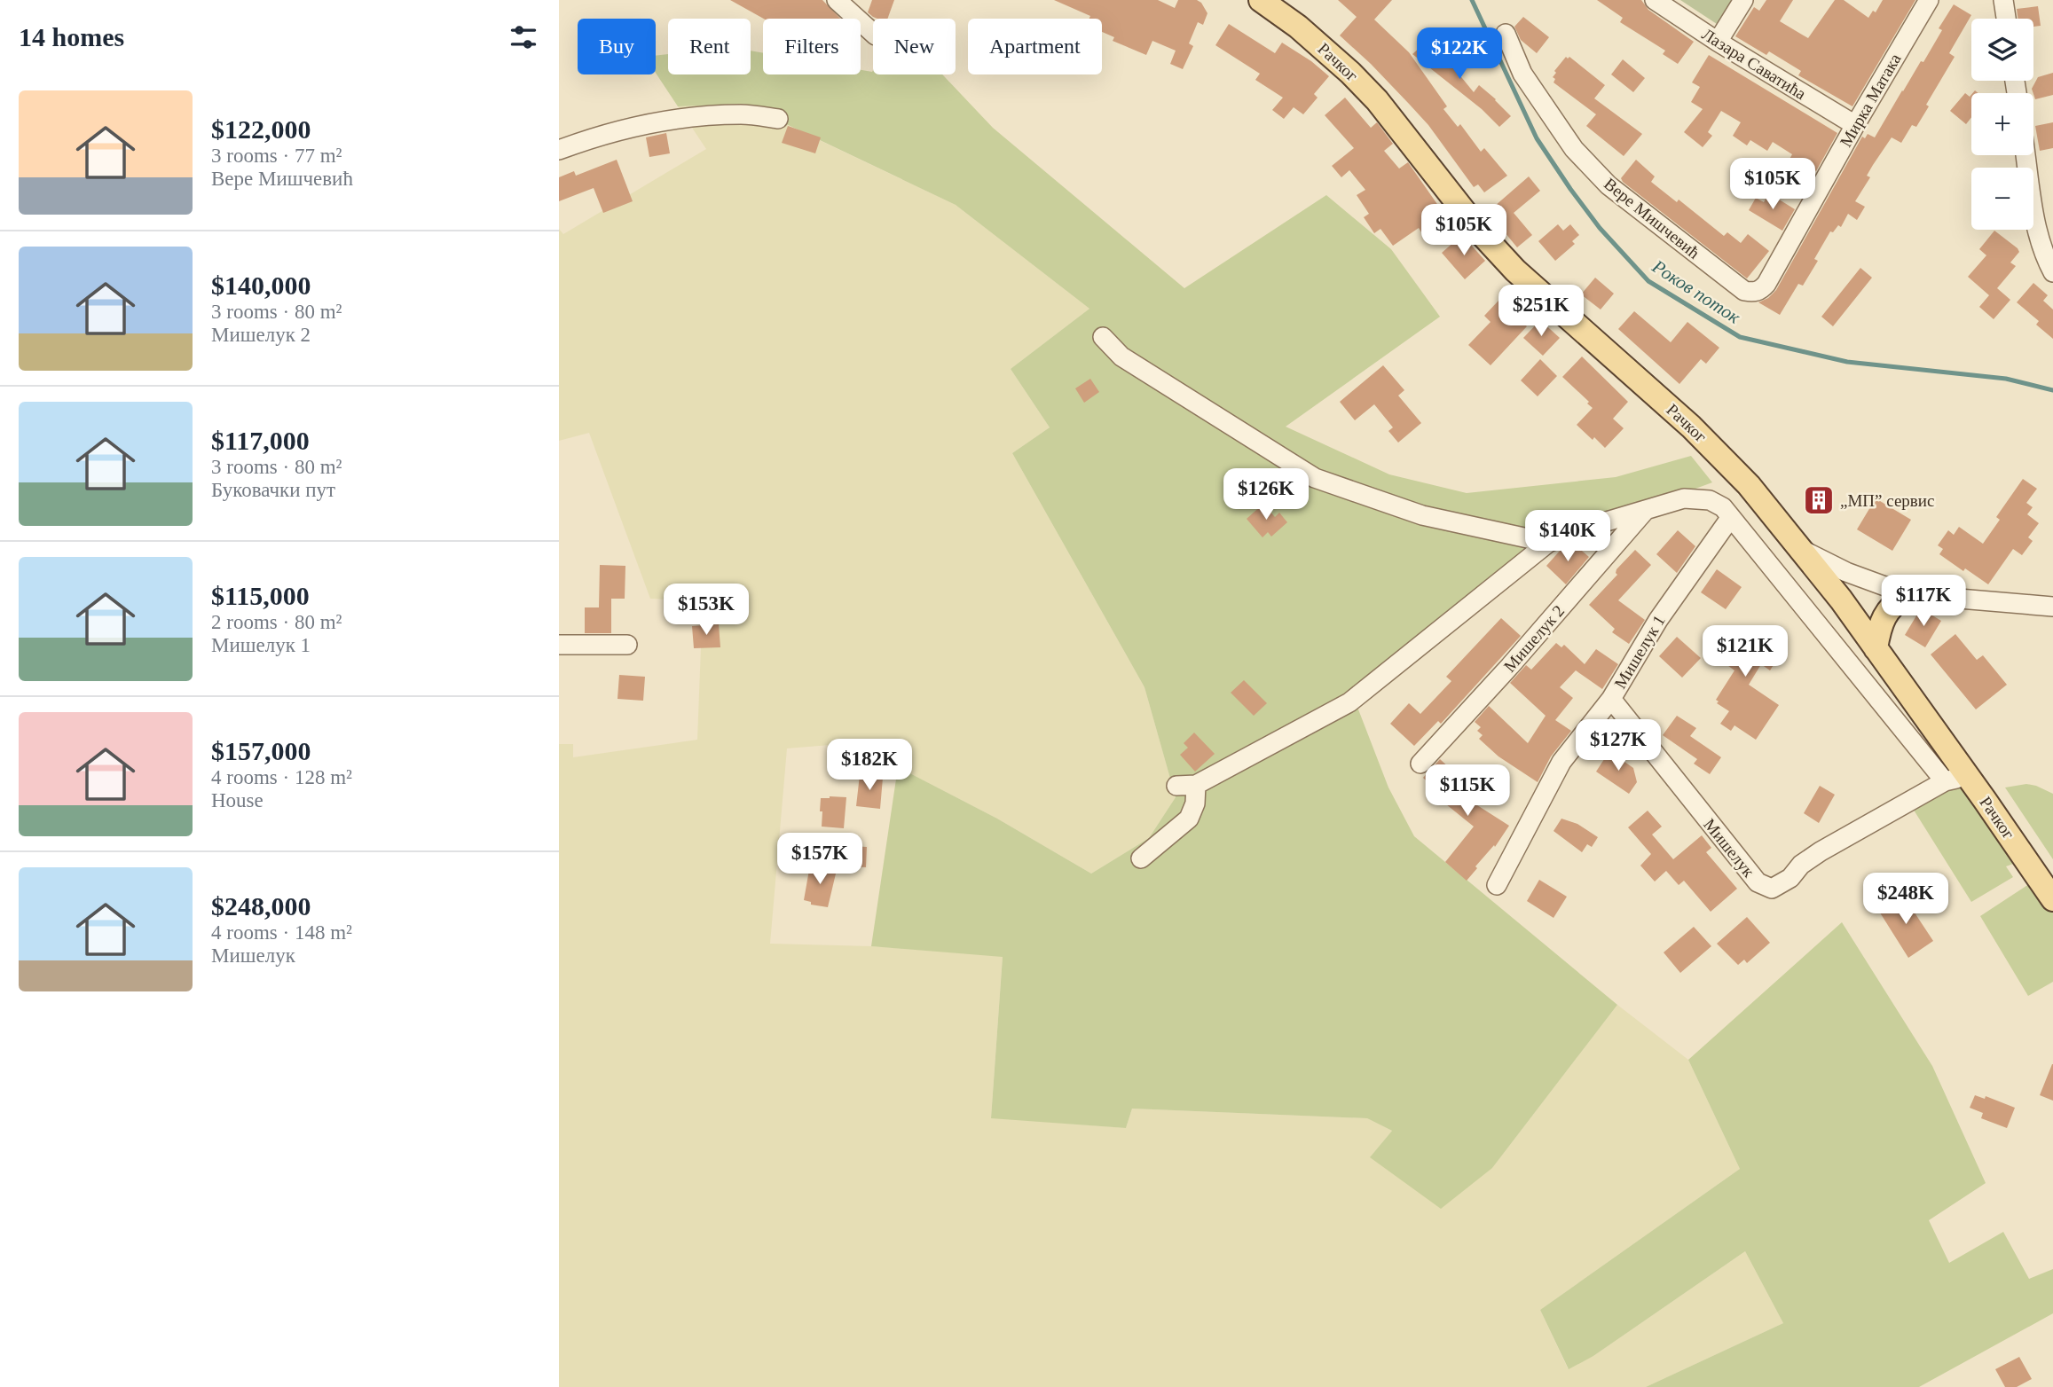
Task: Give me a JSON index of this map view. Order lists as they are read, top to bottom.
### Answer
{
  "streets": {
    "main road": ["Рачког"],
    "street": [
      "Лазара Саватића",
      "Мирка Матака",
      "Вере Мишчевић",
      "Мишелук 2",
      "Мишелук 1",
      "Мишелук"
    ]
  },
  "crossings": [
    ["Рачког", "Мишелук"],
    ["Лазара Саватића", "Мирка Матака"],
    ["Мирка Матака", "Вере Мишчевић"],
    ["Мишелук 1", "Мишелук"]
  ],
  "water": ["Роков поток"],
  "places": {
    "building": ["„МП” сервис"]
  },
  "page": {
    "heading": "14 homes",
    "map_buttons": ["+", "−"],
    "chip": [
      "Buy",
      "Rent",
      "Filters",
      "New",
      "Apartment"
    ],
    "price": [
      "$122K",
      "$105K",
      "$105K",
      "$251K",
      "$126K",
      "$140K",
      "$117K",
      "$153K",
      "$121K",
      "$127K",
      "$182K",
      "$115K",
      "$157K",
      "$248K"
    ],
    "list": [
      {
        "name": "$122,000",
        "note": "3 rooms · 77 m² · Вере Мишчевић"
      },
      {
        "name": "$140,000",
        "note": "3 rooms · 80 m² · Мишелук 2"
      },
      {
        "name": "$117,000",
        "note": "3 rooms · 80 m² · Буковачки пут"
      },
      {
        "name": "$115,000",
        "note": "2 rooms · 80 m² · Мишелук 1"
      },
      {
        "name": "$157,000",
        "note": "4 rooms · 128 m² · House"
      },
      {
        "name": "$248,000",
        "note": "4 rooms · 148 m² · Мишелук"
      }
    ]
  }
}
